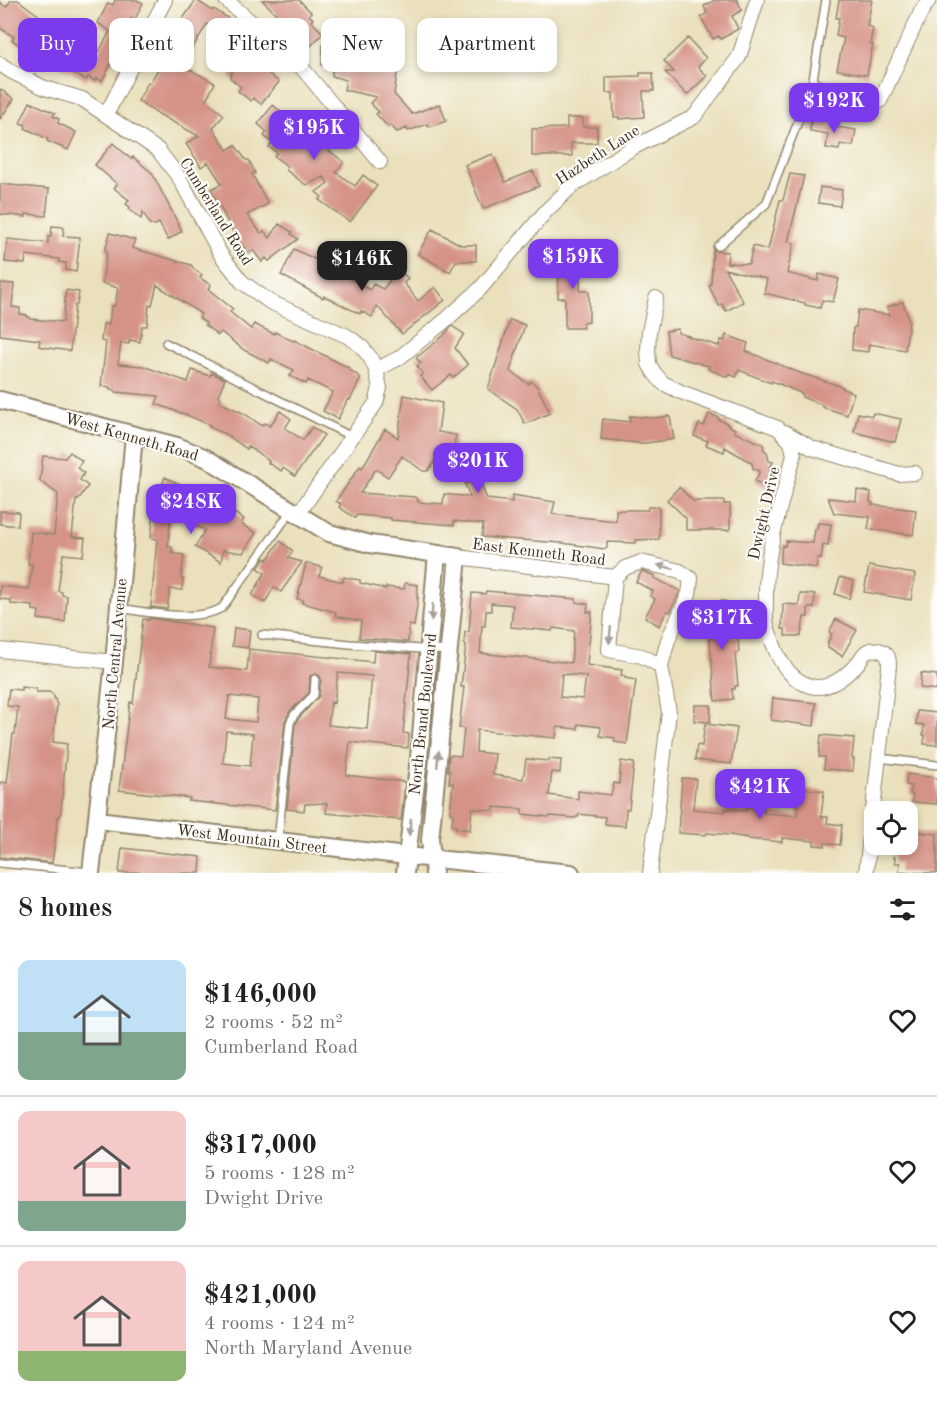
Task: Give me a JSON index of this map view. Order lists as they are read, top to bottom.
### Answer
{
  "streets": {
    "street": [
      "Hazbeth Lane",
      "Cumberland Road",
      "West Kenneth Road",
      "Dwight Drive",
      "East Kenneth Road",
      "North Central Avenue",
      "North Brand Boulevard",
      "West Mountain Street"
    ]
  },
  "crossings": [
    ["Hazbeth Lane", "Cumberland Road"],
    ["West Kenneth Road", "East Kenneth Road"],
    ["West Kenneth Road", "North Central Avenue"],
    ["West Kenneth Road", "North Brand Boulevard"],
    ["East Kenneth Road", "North Brand Boulevard"],
    ["North Central Avenue", "West Mountain Street"],
    ["North Brand Boulevard", "West Mountain Street"]
  ],
  "page": {
    "chip": [
      "Buy",
      "Rent",
      "Filters",
      "New",
      "Apartment"
    ],
    "price": [
      "$192K",
      "$195K",
      "$159K",
      "$146K",
      "$201K",
      "$248K",
      "$317K",
      "$421K"
    ],
    "heading": "8 homes",
    "list": [
      {
        "name": "$146,000",
        "note": "2 rooms · 52 m² · Cumberland Road"
      },
      {
        "name": "$317,000",
        "note": "5 rooms · 128 m² · Dwight Drive"
      },
      {
        "name": "$421,000",
        "note": "4 rooms · 124 m² · North Maryland Avenue"
      }
    ]
  }
}
